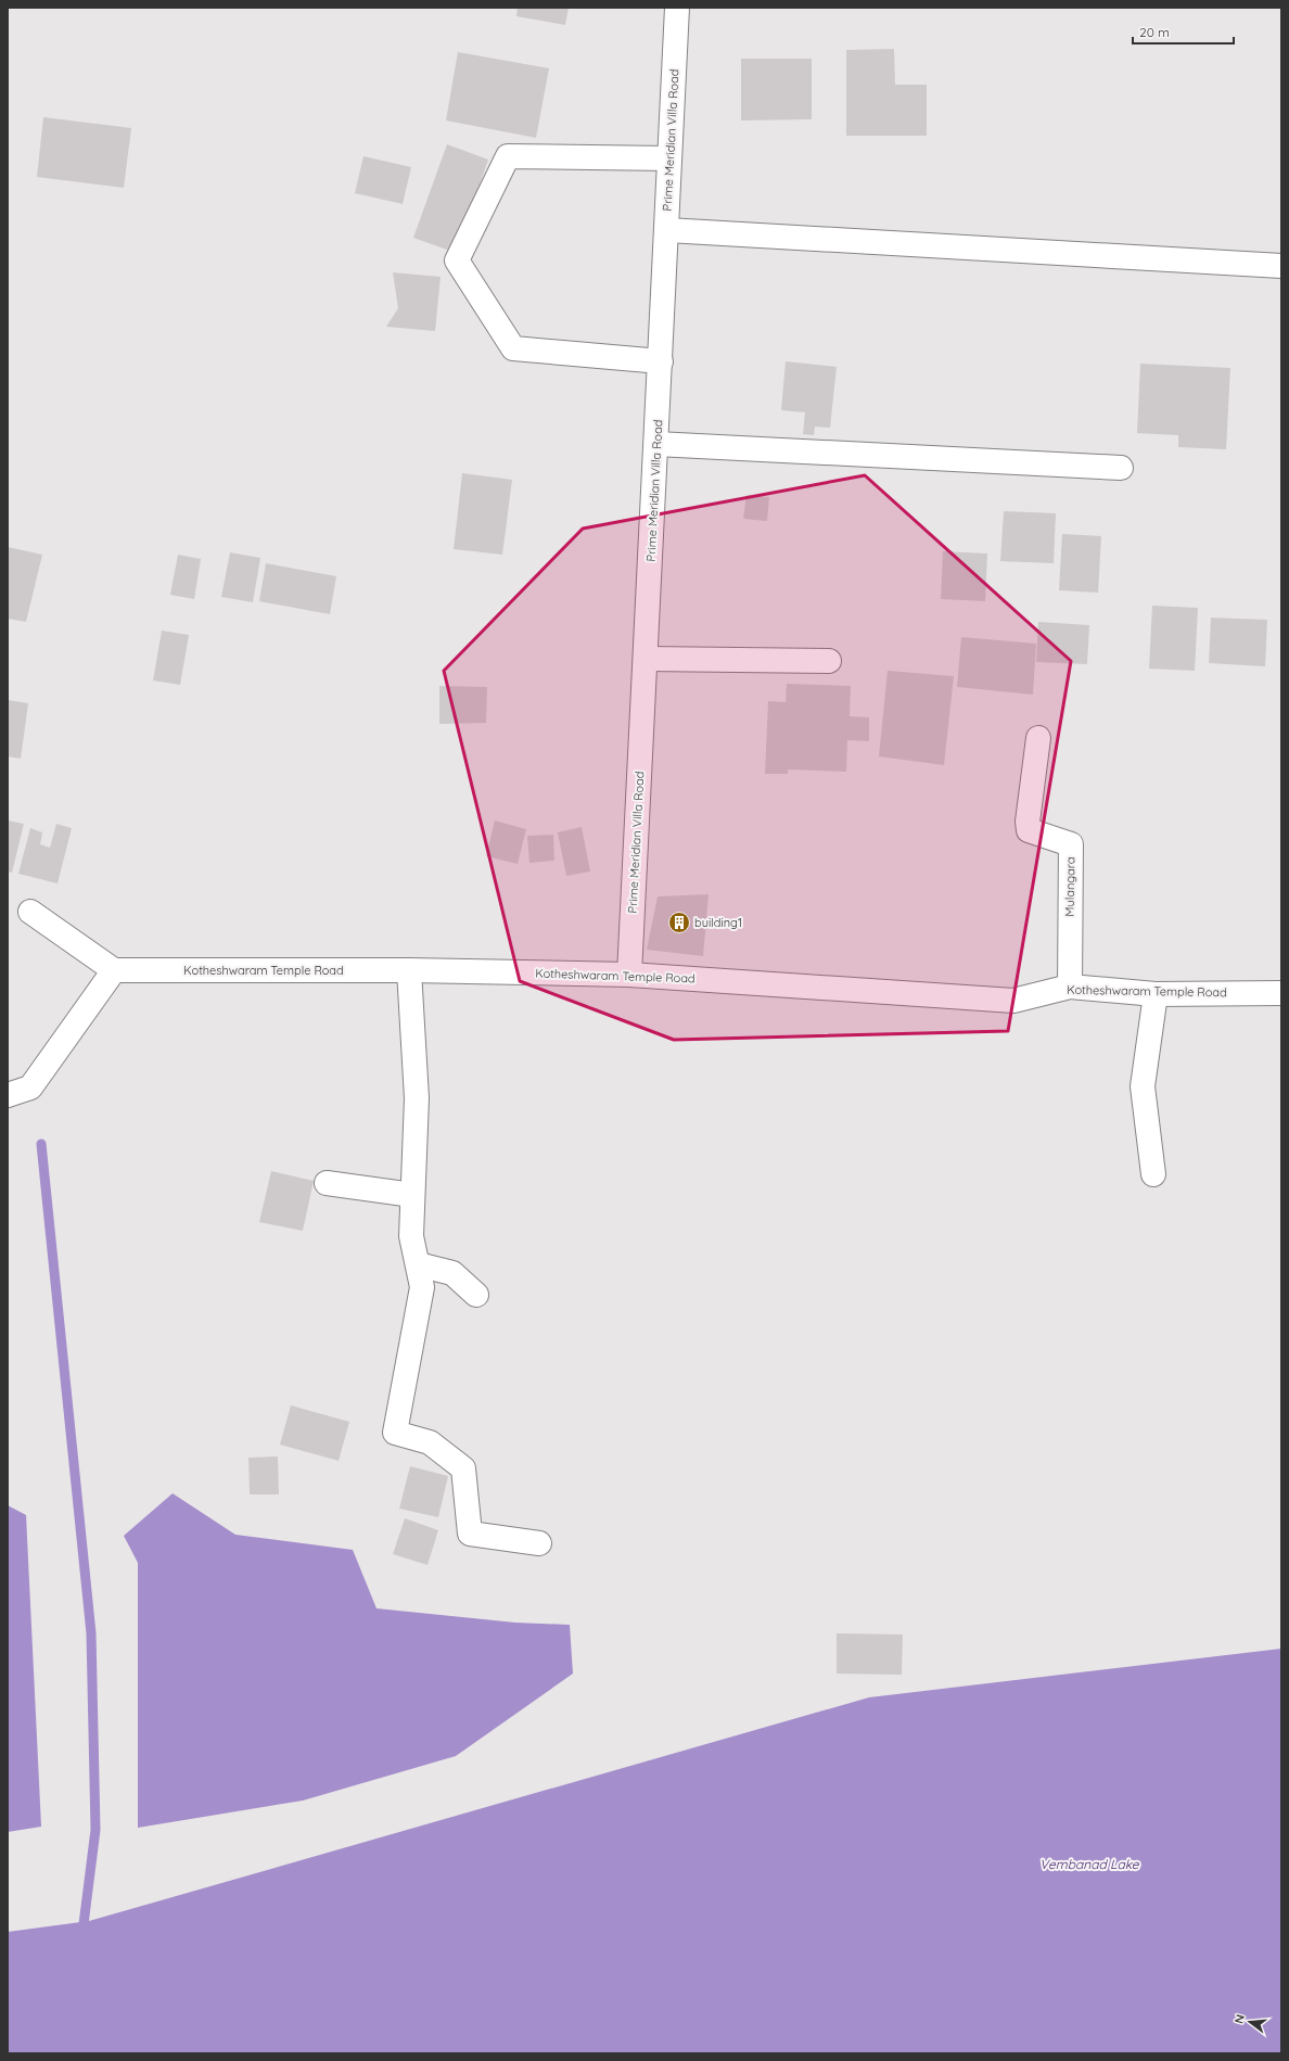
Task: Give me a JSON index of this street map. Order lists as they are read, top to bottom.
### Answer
{
  "streets": {
    "street": ["Prime Meridian Villa Road", "Mulangara", "Kotheshwaram Temple Road"]
  },
  "crossings": [
    ["Prime Meridian Villa Road", "Kotheshwaram Temple Road"],
    ["Mulangara", "Kotheshwaram Temple Road"]
  ],
  "water": ["Vembanad Lake"],
  "places": {
    "building": ["building1"]
  },
  "scale_bar": "20 m",
  "north": "left"
}
